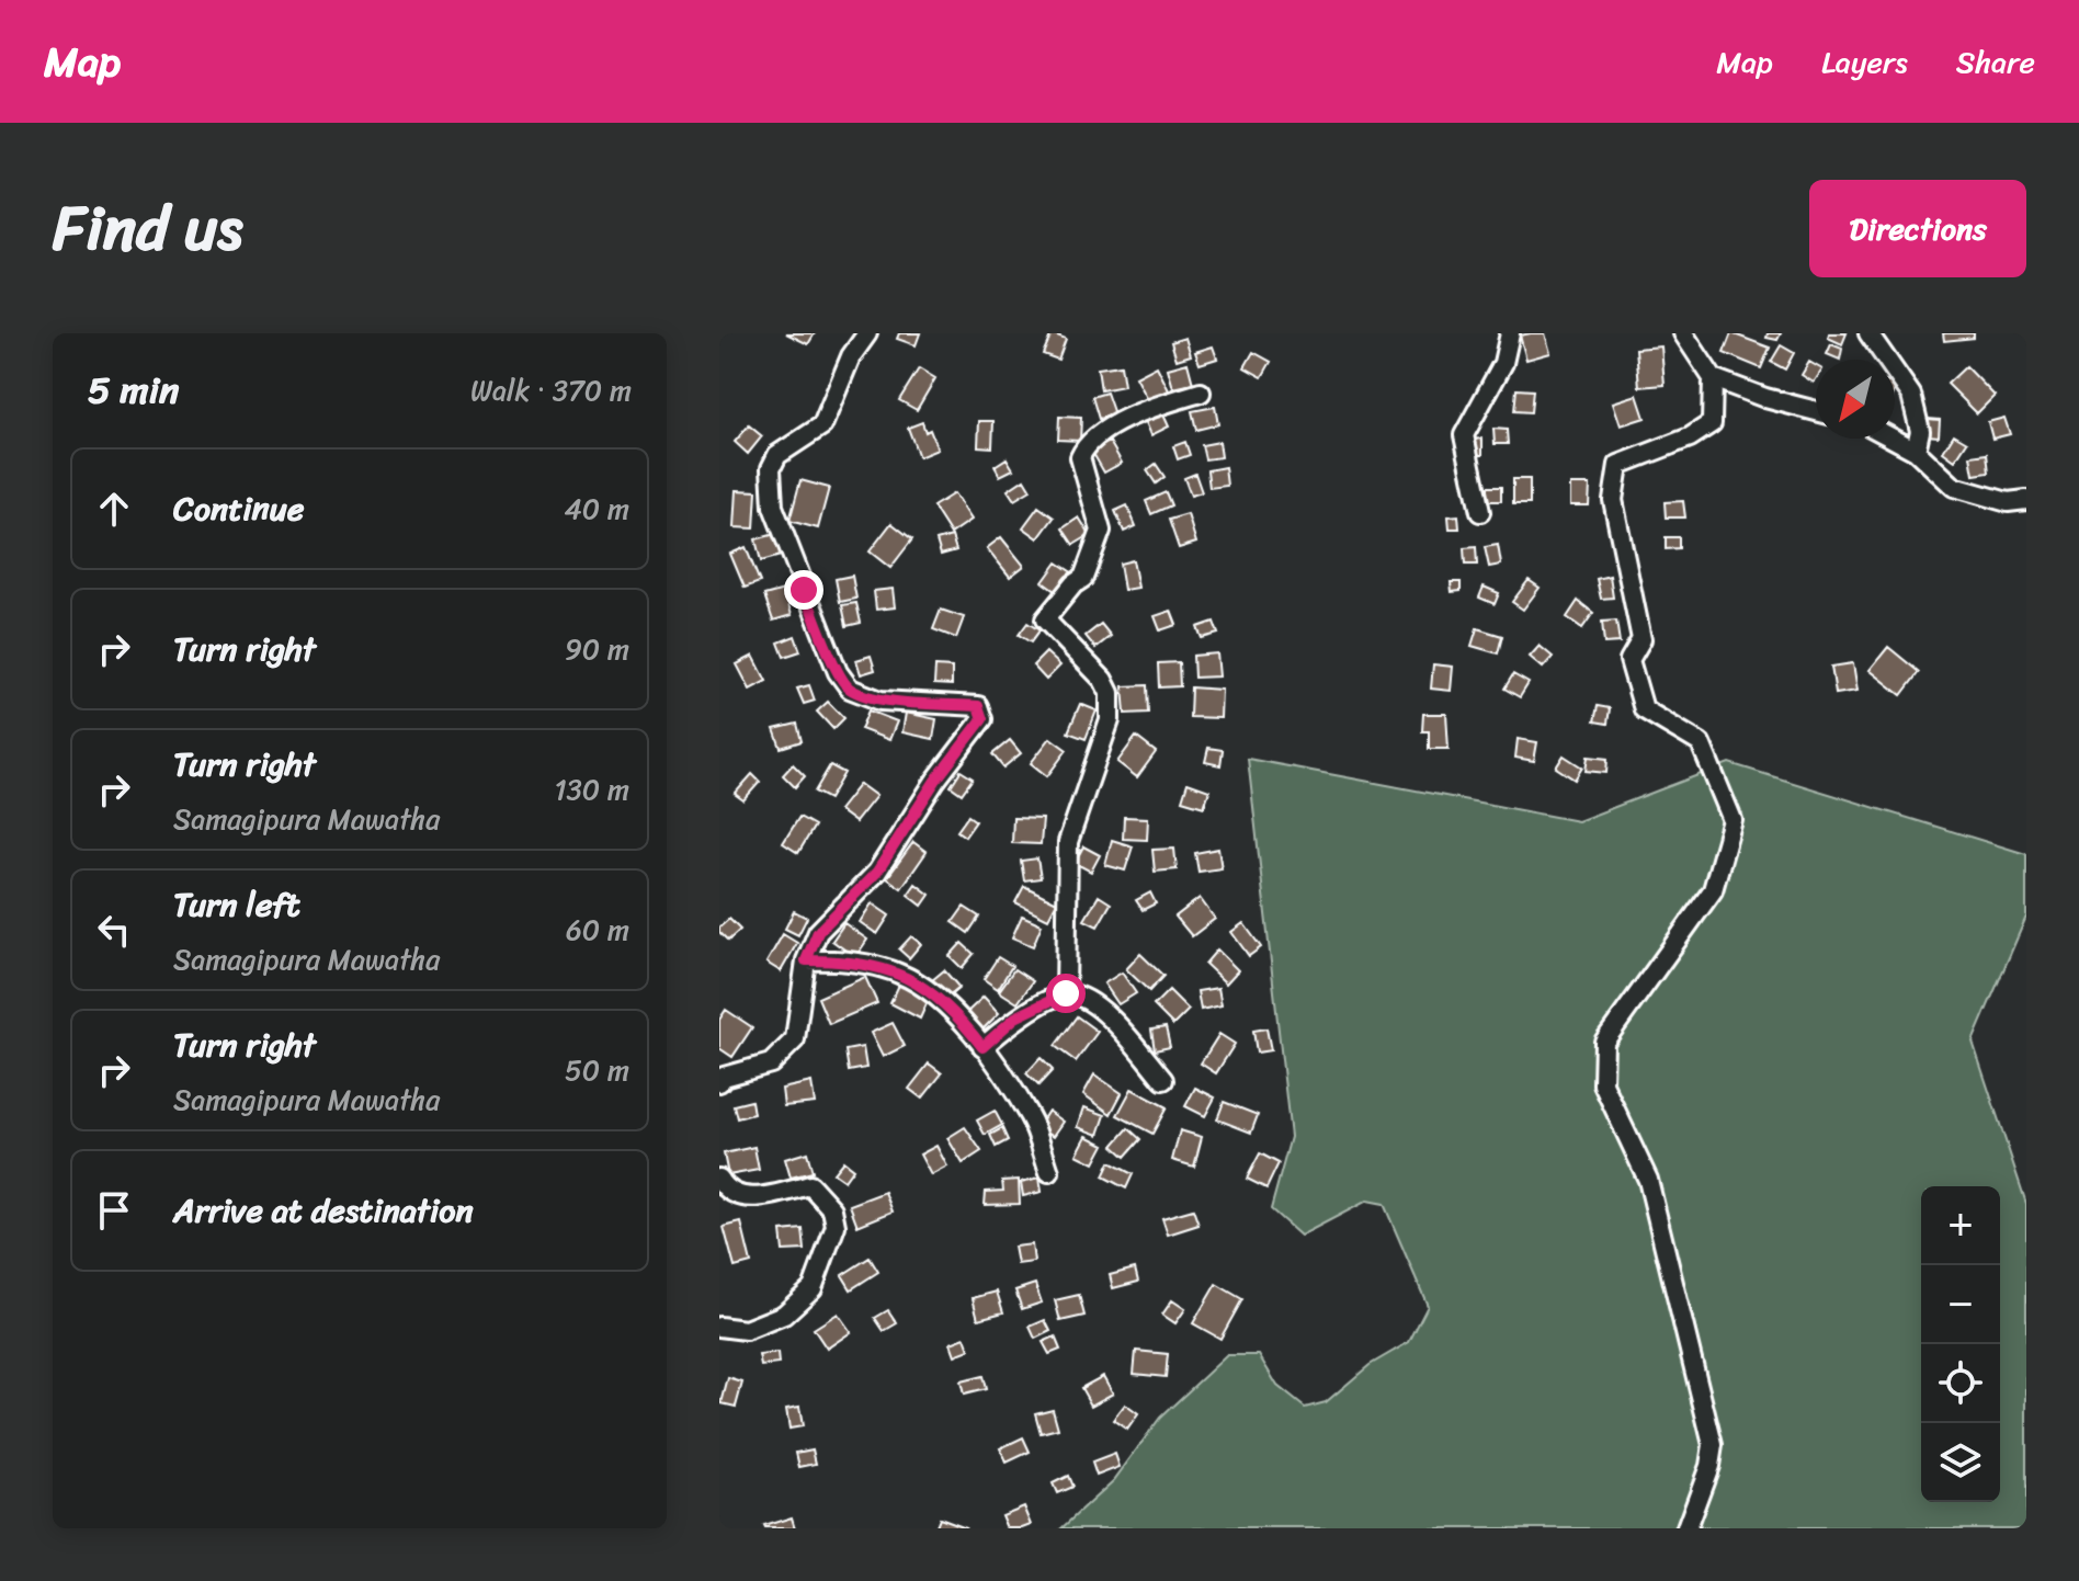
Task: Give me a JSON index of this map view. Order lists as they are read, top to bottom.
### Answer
{
  "north": "bottom left",
  "page": {
    "header": "Map",
    "nav": ["Map", "Layers", "Share"],
    "title": "Find us",
    "buttons": "Directions",
    "heading": ["5 min", "Walk · 370 m"],
    "list": [
      ["Continue", "40 m"],
      ["Turn right", "90 m"],
      ["Turn right", "Samagipura Mawatha", "130 m"],
      ["Turn left", "Samagipura Mawatha", "60 m"],
      ["Turn right", "Samagipura Mawatha", "50 m"],
      "Arrive at destination"
    ],
    "map_buttons": ["+", "−"]
  }
}
